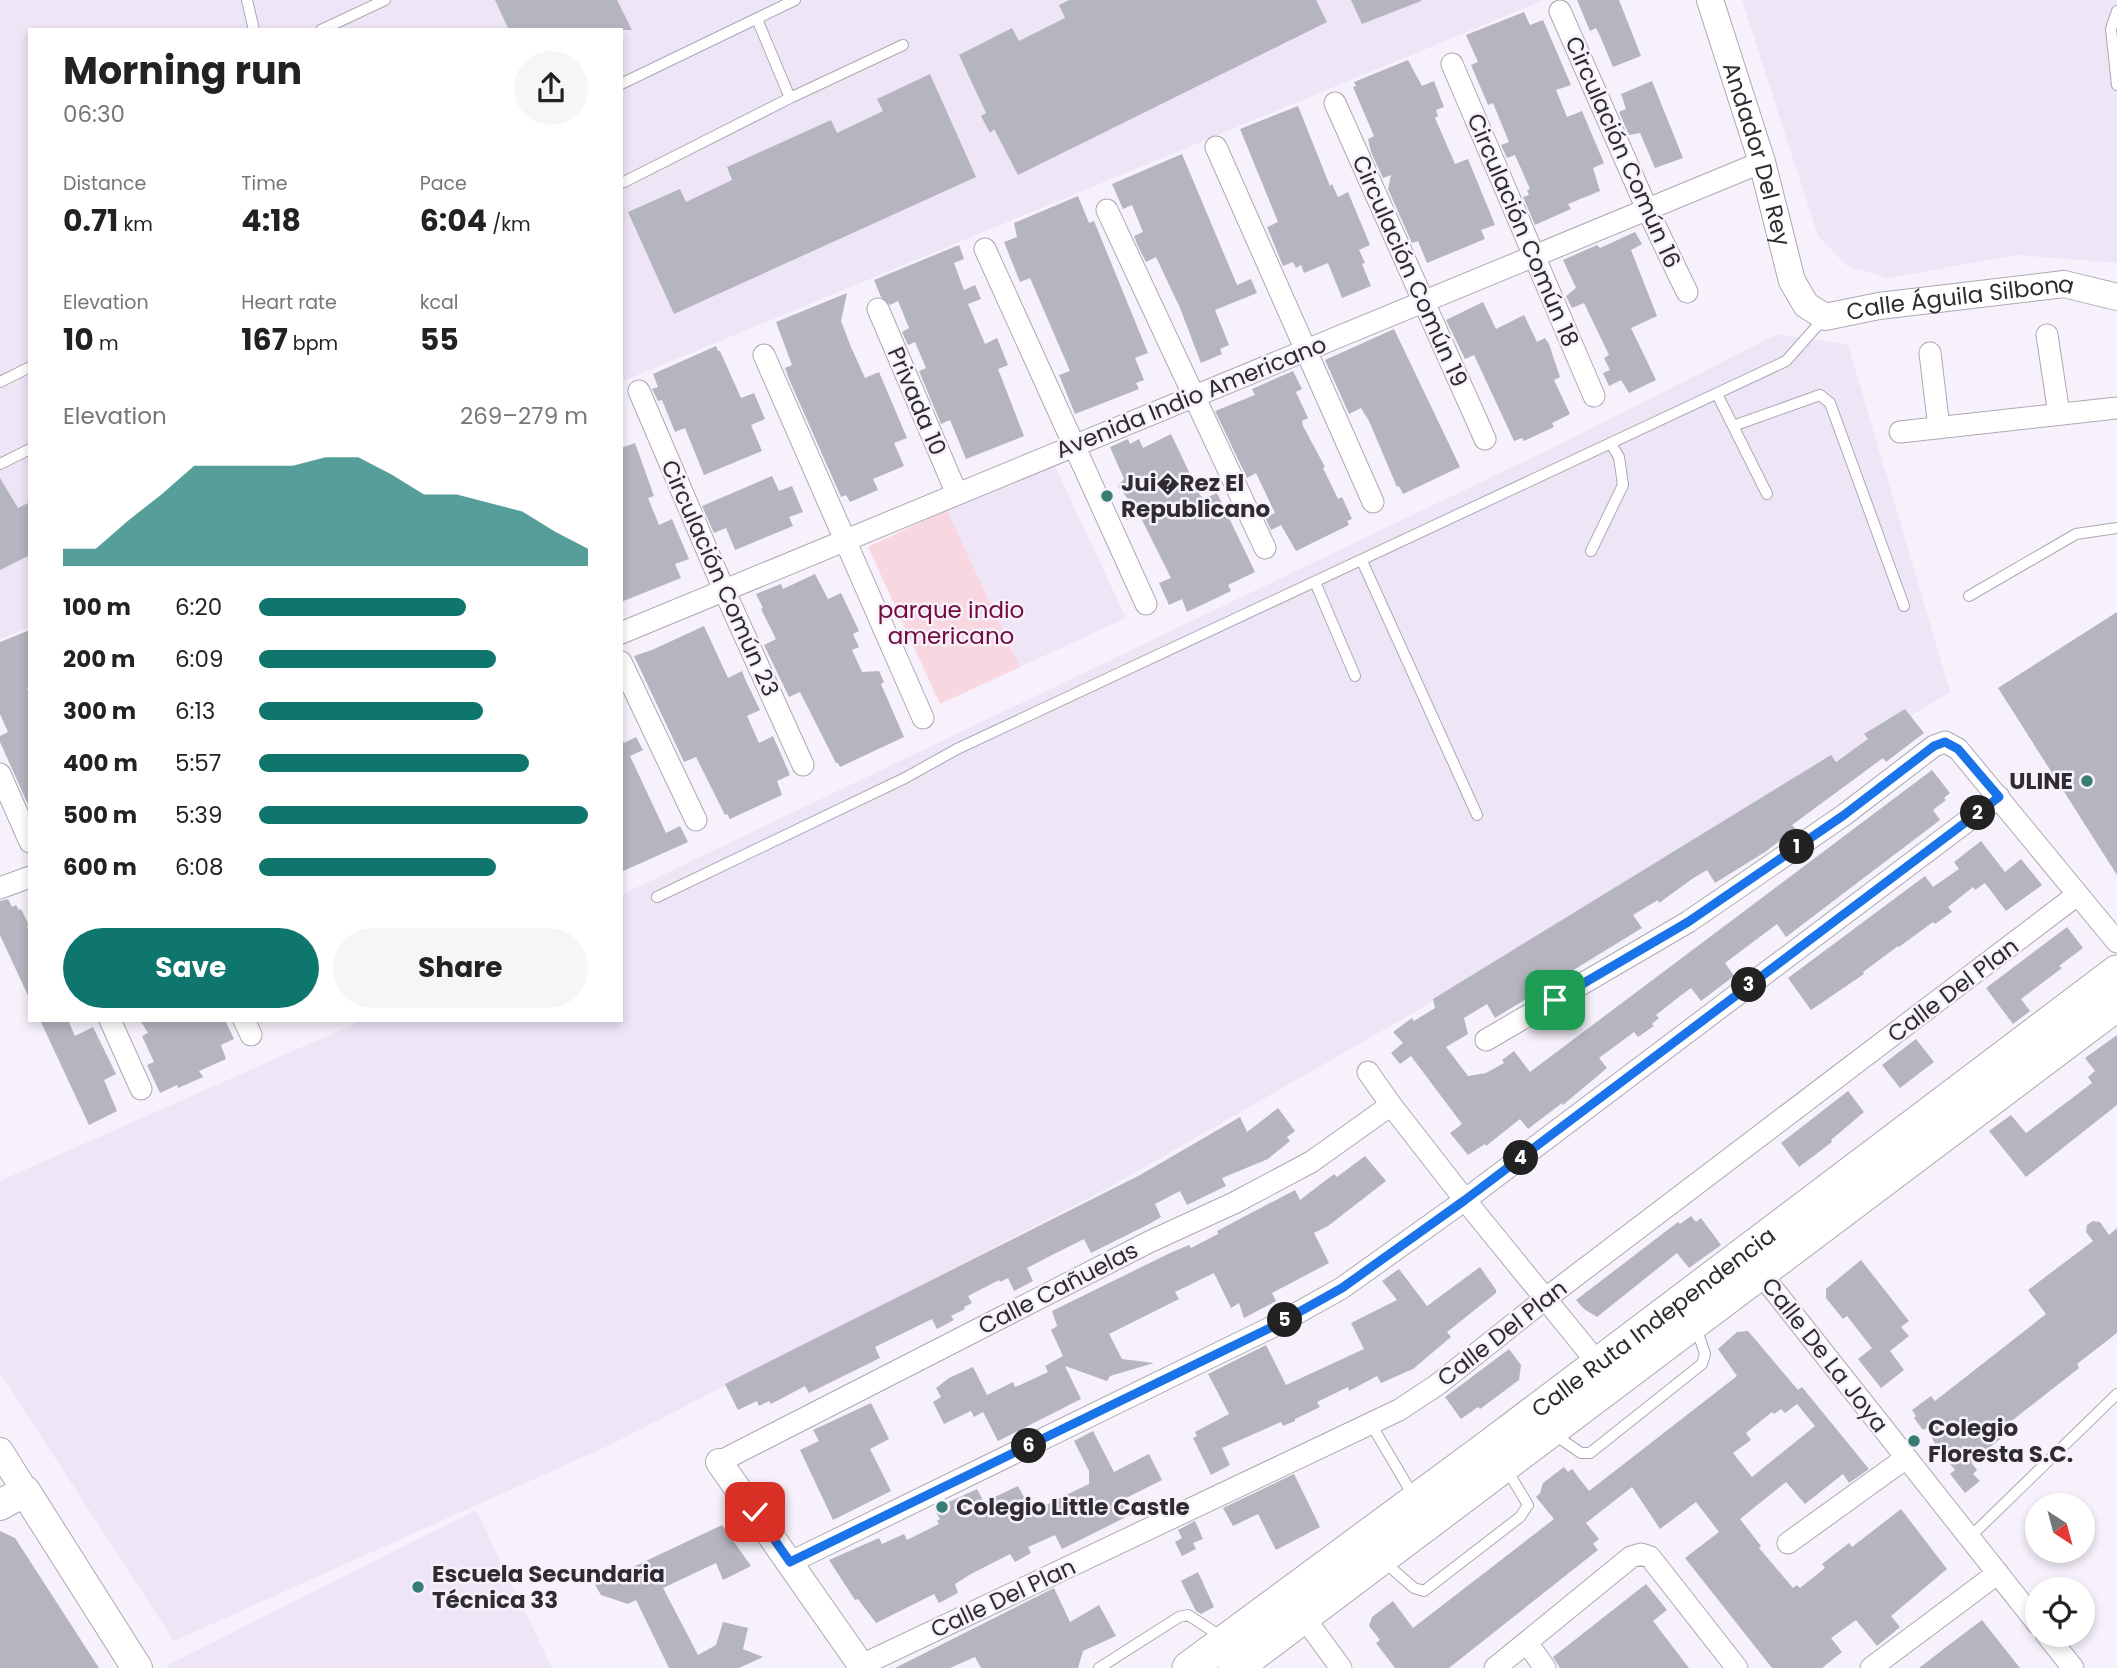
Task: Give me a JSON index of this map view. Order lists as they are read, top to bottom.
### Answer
{
  "streets": {
    "main road": ["Calle Ruta Independencia"],
    "street": [
      "Circulación Común 16",
      "Andador Del Rey",
      "Circulación Común 18",
      "Circulación Común 19",
      "Calle Águila Silbona",
      "Avenida Indio Americano",
      "Privada 10",
      "Circulación Común 23",
      "Calle Del Plan",
      "Calle Cañuelas",
      "Calle De La Joya"
    ]
  },
  "crossings": [
    ["Circulación Común 16", "Avenida Indio Americano"],
    ["Andador Del Rey", "Calle Águila Silbona"],
    ["Andador Del Rey", "Avenida Indio Americano"],
    ["Circulación Común 18", "Avenida Indio Americano"],
    ["Circulación Común 19", "Avenida Indio Americano"],
    ["Avenida Indio Americano", "Privada 10"],
    ["Avenida Indio Americano", "Circulación Común 23"],
    ["Calle Ruta Independencia", "Calle De La Joya"]
  ],
  "parks": ["parque indio americano"],
  "places": [
    "Jui�Rez El Republicano",
    "ULINE",
    "Colegio Floresta S.C.",
    "Colegio Little Castle",
    "Escuela Secundaria Técnica 33"
  ],
  "north": "bottom right",
  "page": {
    "heading": ["Morning run", "06:30"],
    "stats": [
      ["Distance", "0.71 km"],
      ["Time", "4:18"],
      ["Pace", "6:04 /km"],
      ["Elevation", "10 m"],
      ["Heart rate", "167 bpm"],
      ["kcal", "55"]
    ],
    "chart": ["Elevation", "269–279 m"],
    "list": [
      {
        "name": "100 m",
        "note": "6:20"
      },
      {
        "name": "200 m",
        "note": "6:09"
      },
      {
        "name": "300 m",
        "note": "6:13"
      },
      {
        "name": "400 m",
        "note": "5:57"
      },
      {
        "name": "500 m",
        "note": "5:39"
      },
      {
        "name": "600 m",
        "note": "6:08"
      }
    ],
    "pins": [
      "2",
      "1",
      "3",
      "4",
      "5",
      "6"
    ],
    "buttons": ["Save", "Share"]
  }
}
